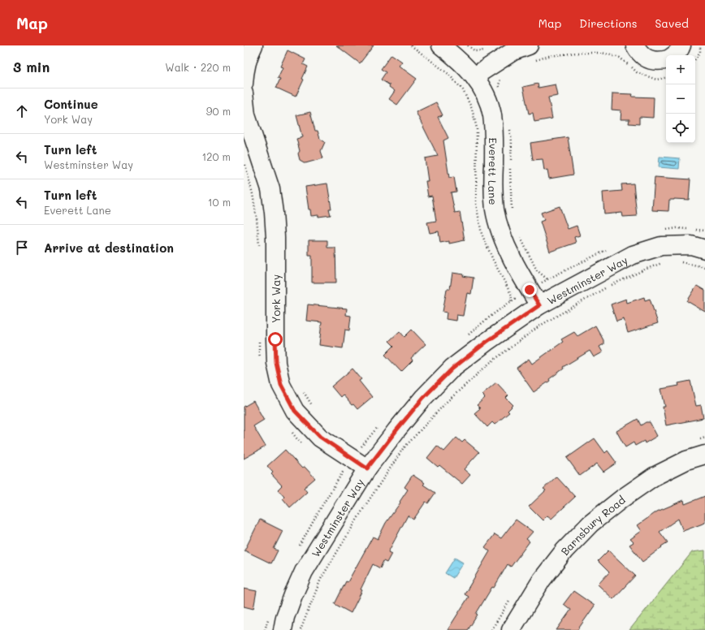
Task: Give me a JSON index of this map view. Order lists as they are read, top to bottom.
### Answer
{
  "streets": {
    "street": [
      "Everett Lane",
      "Westminster Way",
      "York Way",
      "Barnsbury Road"
    ]
  },
  "crossings": [
    ["Everett Lane", "Westminster Way"],
    ["Westminster Way", "York Way"]
  ],
  "page": {
    "header": "Map",
    "nav": ["Map", "Directions", "Saved"],
    "heading": ["3 min", "Walk · 220 m"],
    "map_buttons": ["+", "−"],
    "list": [
      ["Continue", "York Way", "90 m"],
      ["Turn left", "Westminster Way", "120 m"],
      ["Turn left", "Everett Lane", "10 m"],
      "Arrive at destination"
    ]
  }
}
